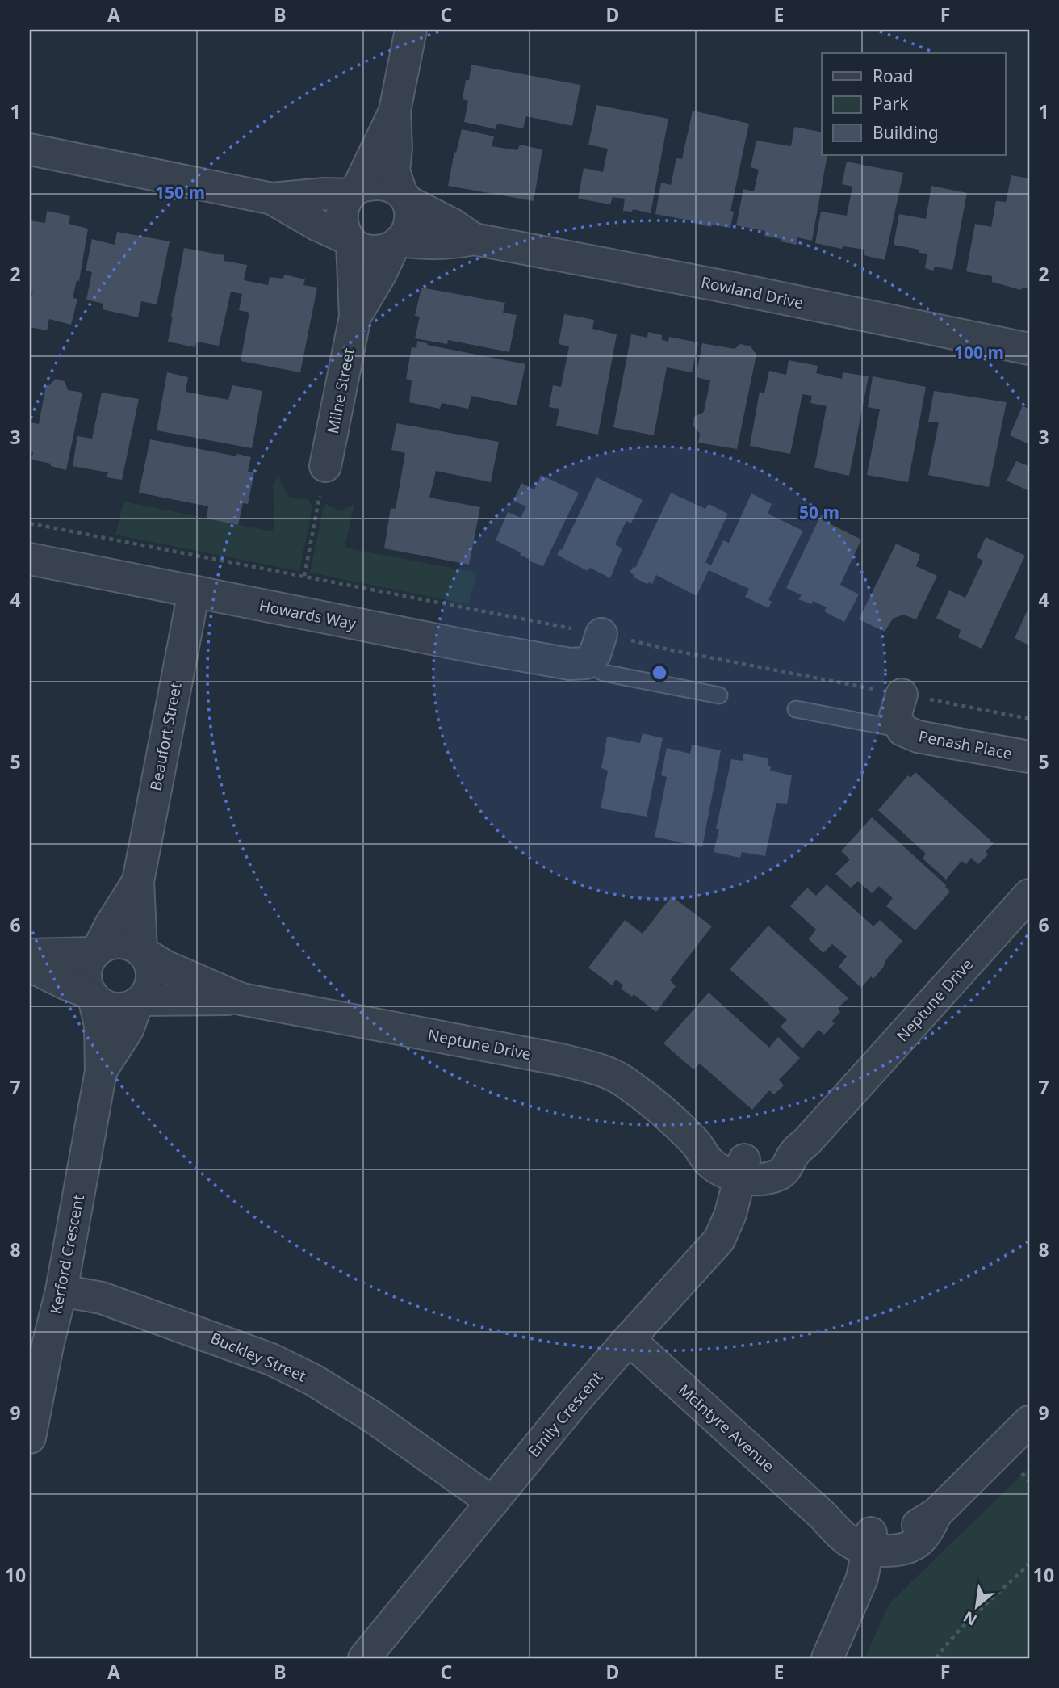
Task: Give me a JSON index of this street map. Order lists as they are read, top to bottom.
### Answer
{
  "streets": {
    "street": [
      "Rowland Drive",
      "Milne Street",
      "Howards Way",
      "Beaufort Street",
      "Penash Place",
      "Neptune Drive",
      "Kerford Crescent",
      "Buckley Street",
      "Emily Crescent",
      "McIntyre Avenue"
    ]
  },
  "crossings": [
    ["Rowland Drive", "Milne Street"],
    ["Howards Way", "Beaufort Street"],
    ["Beaufort Street", "Neptune Drive"],
    ["Beaufort Street", "Kerford Crescent"],
    ["Neptune Drive", "Kerford Crescent"],
    ["Neptune Drive", "Emily Crescent"],
    ["Kerford Crescent", "Buckley Street"],
    ["Buckley Street", "Emily Crescent"],
    ["Emily Crescent", "McIntyre Avenue"]
  ],
  "legend": ["Road", "Park", "Building"],
  "north": "bottom left",
  "grid": {
    "columns": [
      "A",
      "B",
      "C",
      "D",
      "E",
      "F"
    ],
    "rows": [
      "1",
      "2",
      "3",
      "4",
      "5",
      "6",
      "7",
      "8",
      "9",
      "10"
    ]
  },
  "rings": ["150 m", "100 m", "50 m"]
}
